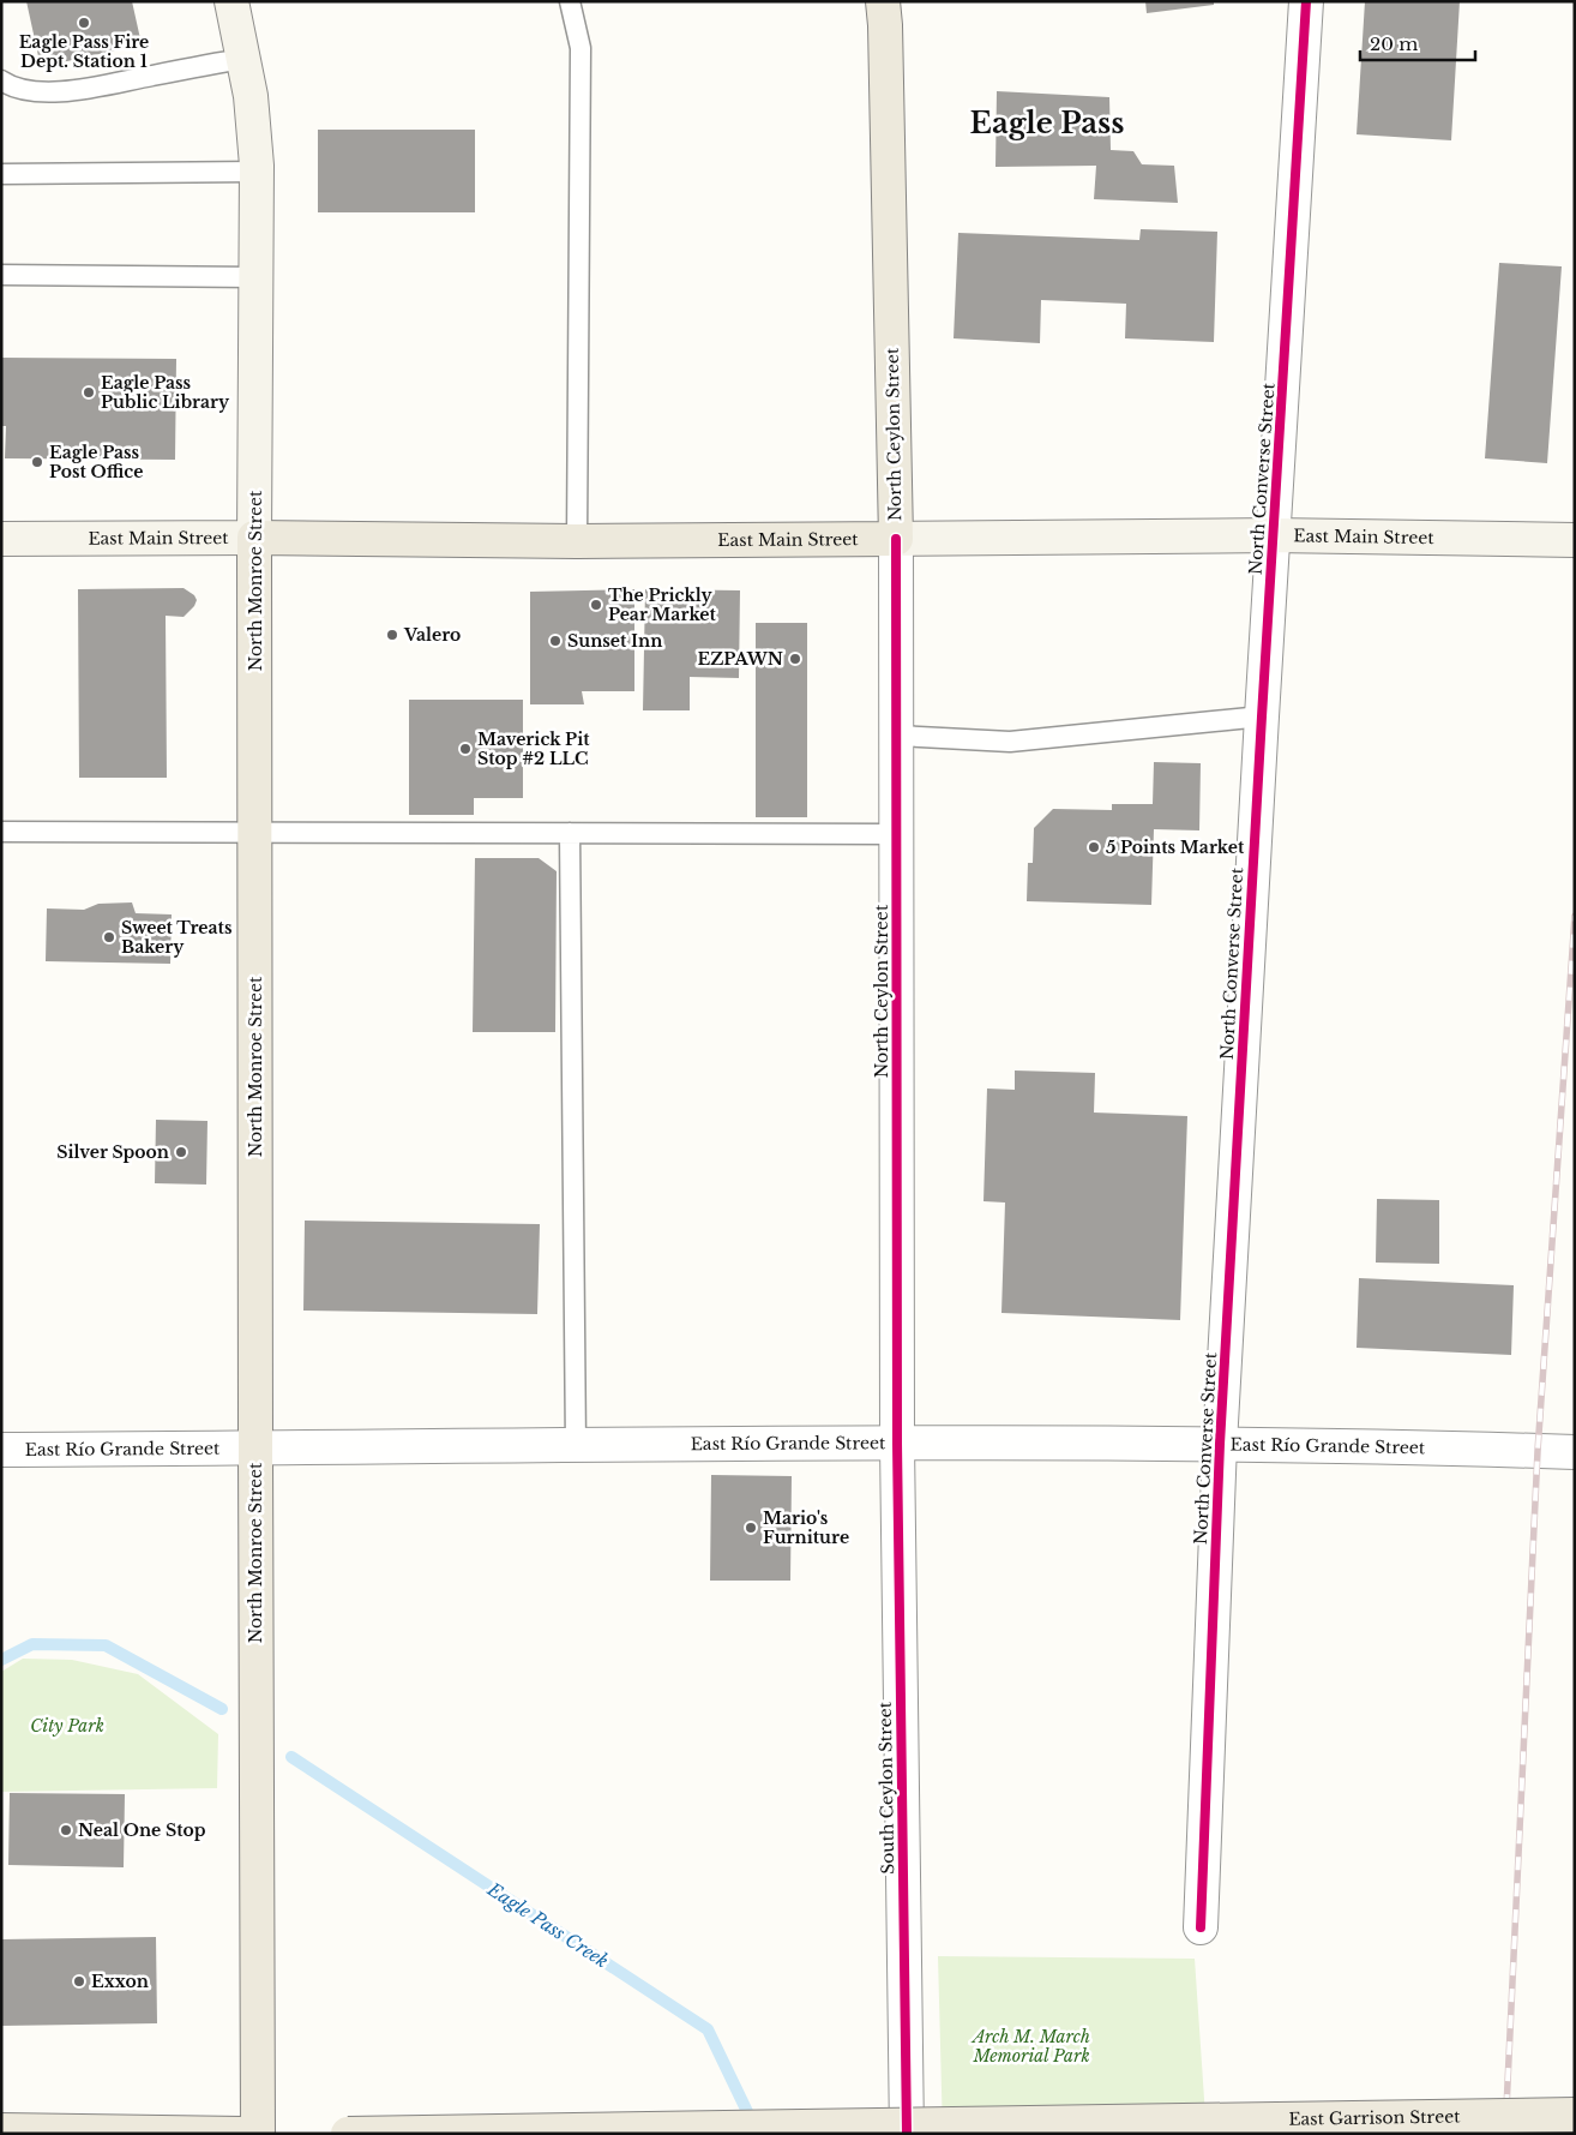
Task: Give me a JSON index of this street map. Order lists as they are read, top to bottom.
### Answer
{
  "streets": {
    "main road": [
      "North Ceylon Street",
      "East Main Street",
      "North Monroe Street",
      "East Garrison Street"
    ],
    "street": ["North Converse Street", "East Río Grande Street", "South Ceylon Street"]
  },
  "crossings": [
    ["North Ceylon Street", "East Main Street"],
    ["North Ceylon Street", "East Río Grande Street"],
    ["North Ceylon Street", "South Ceylon Street"],
    ["North Converse Street", "East Main Street"],
    ["North Converse Street", "East Río Grande Street"],
    ["East Main Street", "North Monroe Street"],
    ["North Monroe Street", "East Río Grande Street"],
    ["East Río Grande Street", "South Ceylon Street"]
  ],
  "districts": ["Eagle Pass"],
  "water": ["Eagle Pass Creek"],
  "parks": ["City Park", "Arch M. March Memorial Park"],
  "places": [
    "Eagle Pass Fire Dept. Station 1",
    "Eagle Pass Public Library",
    "Eagle Pass Post Office",
    "The Prickly Pear Market",
    "Valero",
    "Sunset Inn",
    "EZPAWN",
    "Maverick Pit Stop #2 LLC",
    "5 Points Market",
    "Sweet Treats Bakery",
    "Silver Spoon",
    "Mario's Furniture",
    "Neal One Stop",
    "Exxon"
  ],
  "scale_bar": "20 m"
}
